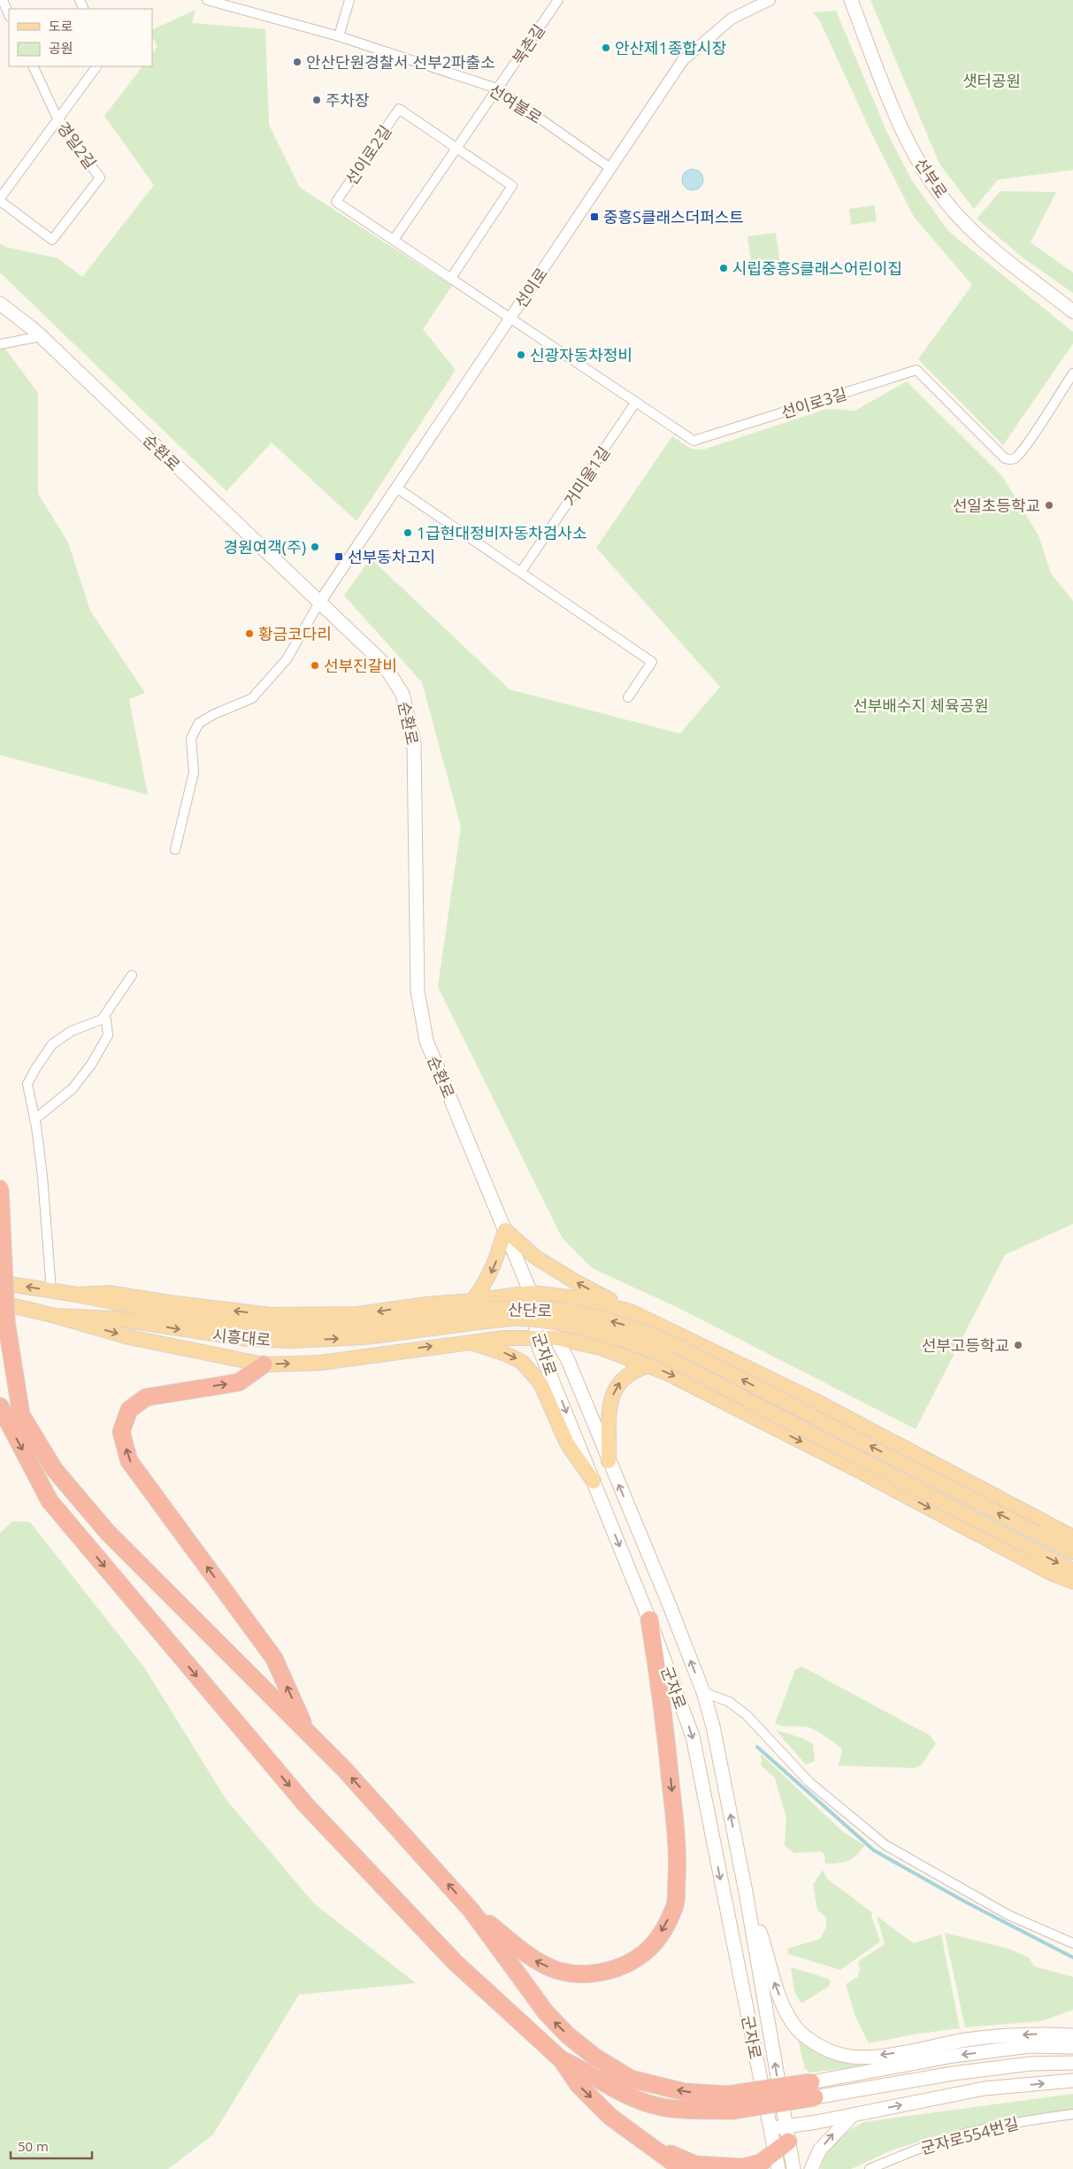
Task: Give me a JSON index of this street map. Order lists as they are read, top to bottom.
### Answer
{
  "streets": {
    "main road": [
      "선부로",
      "순환로",
      "산단로",
      "시흥대로",
      "군자로"
    ],
    "street": [
      "북촌길",
      "선여불로",
      "경일2길",
      "선이로2길",
      "선이로",
      "선이로3길",
      "거미울1길",
      "군자로554번길"
    ]
  },
  "crossings": [
    ["북촌길", "선여불로"],
    ["북촌길", "선이로2길"],
    ["선여불로", "선이로"],
    ["선이로2길", "선이로"],
    ["선이로2길", "선이로3길"],
    ["선이로", "선이로3길"],
    ["선이로", "순환로"],
    ["선이로3길", "거미울1길"],
    ["순환로", "군자로"],
    ["산단로", "시흥대로"]
  ],
  "parks": ["샛터공원", "선부배수지 체육공원"],
  "places": {
    "other": [
      "안산제1종합시장",
      "안산단원경찰서 선부2파출소",
      "주차장",
      "시립중흥S클래스어린이집",
      "신광자동차정비",
      "선일초등학교",
      "1급현대정비자동차검사소",
      "경원여객(주)",
      "황금코다리",
      "선부진갈비",
      "선부고등학교"
    ],
    "transit": ["중흥S클래스더퍼스트", "선부동차고지"]
  },
  "legend": ["도로", "공원"],
  "scale_bar": "50 m"
}
